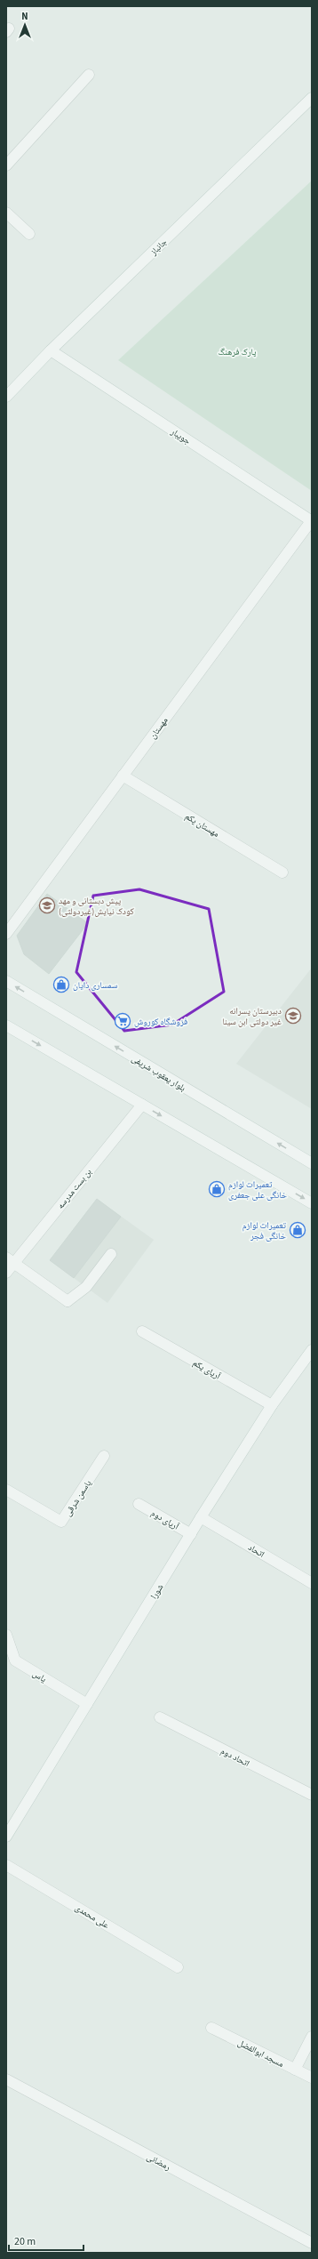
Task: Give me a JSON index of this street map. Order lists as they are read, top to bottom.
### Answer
{
  "streets": {
    "street": [
      "جانباز",
      "جویبار",
      "مهستان",
      "مهستان یکم",
      "بلوار یعقوب شریفی",
      "بن بست مدرسه",
      "آریای یکم",
      "یاسمن شرقی",
      "آریای دوم",
      "اتحاد",
      "شورا",
      "یاس",
      "اتحاد دوم",
      "علی محمدی",
      "مسجد ابوالفضل",
      "رمضانی"
    ]
  },
  "crossings": [
    ["جانباز", "جویبار"],
    ["جویبار", "مهستان"],
    ["مهستان", "مهستان یکم"],
    ["آریای یکم", "شورا"],
    ["آریای دوم", "شورا"],
    ["اتحاد", "شورا"],
    ["شورا", "یاس"]
  ],
  "parks": ["پارک فرهنگ"],
  "places": {
    "school or university": ["پیش دبستانی و مهد کودک نیایش(غیردولتی)", "دبیرستان پسرانه غیر دولتی ابن سینا"],
    "shop": ["سمساری دایان", "تعمیرات لوازم خانگی علی جعفری", "تعمیرات لوازم خانگی فجر"],
    "supermarket": ["فزوشگاه کوروش"]
  },
  "scale_bar": "20 m",
  "north": "top"
}
